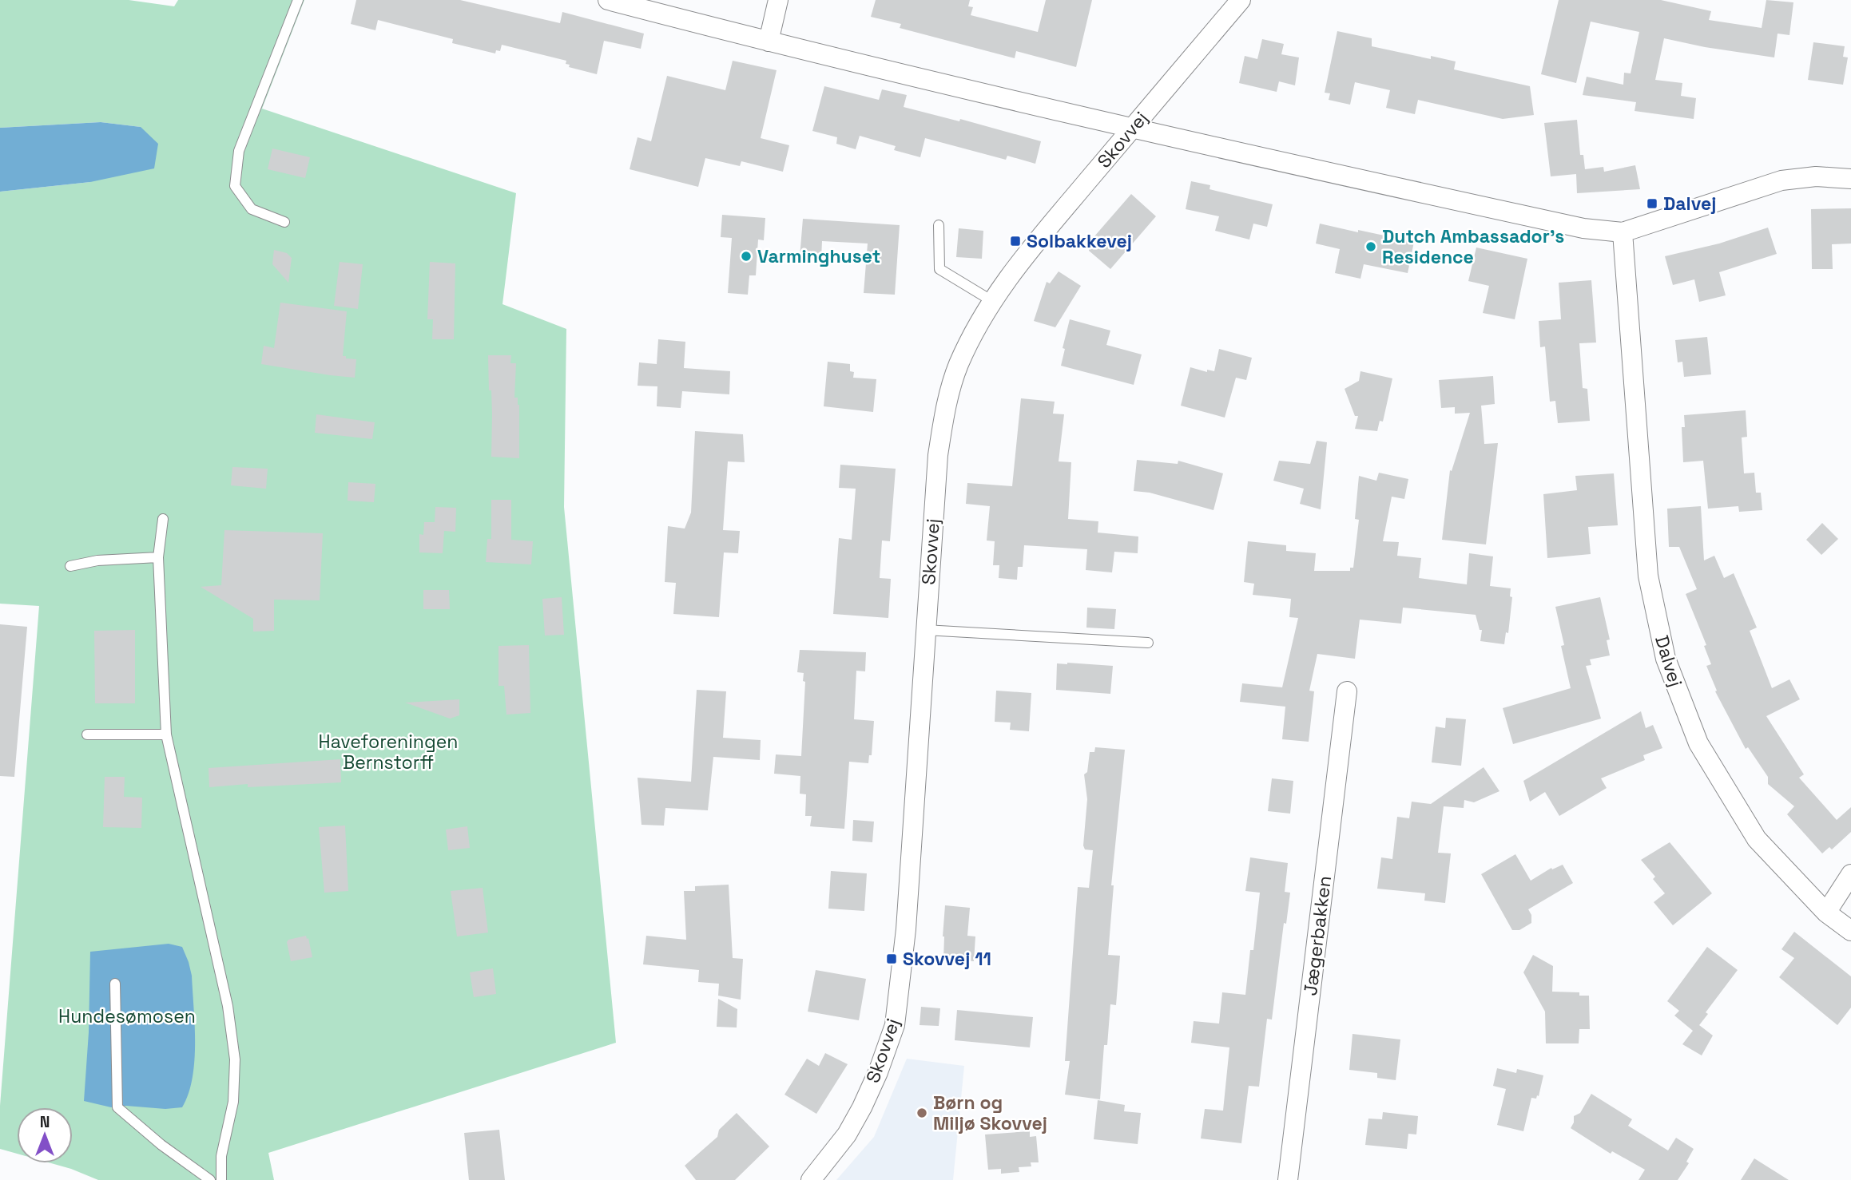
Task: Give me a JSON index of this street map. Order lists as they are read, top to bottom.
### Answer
{
  "streets": {
    "street": ["Skovvej", "Dalvej", "Jægerbakken"]
  },
  "parks": ["Haveforeningen Bernstorff", "Hundesømosen"],
  "places": {
    "transit": ["Dalvej", "Solbakkevej", "Skovvej 11"],
    "other": ["Dutch Ambassador's Residence", "Varminghuset", "Børn og Miljø Skovvej"]
  },
  "north": "top"
}
